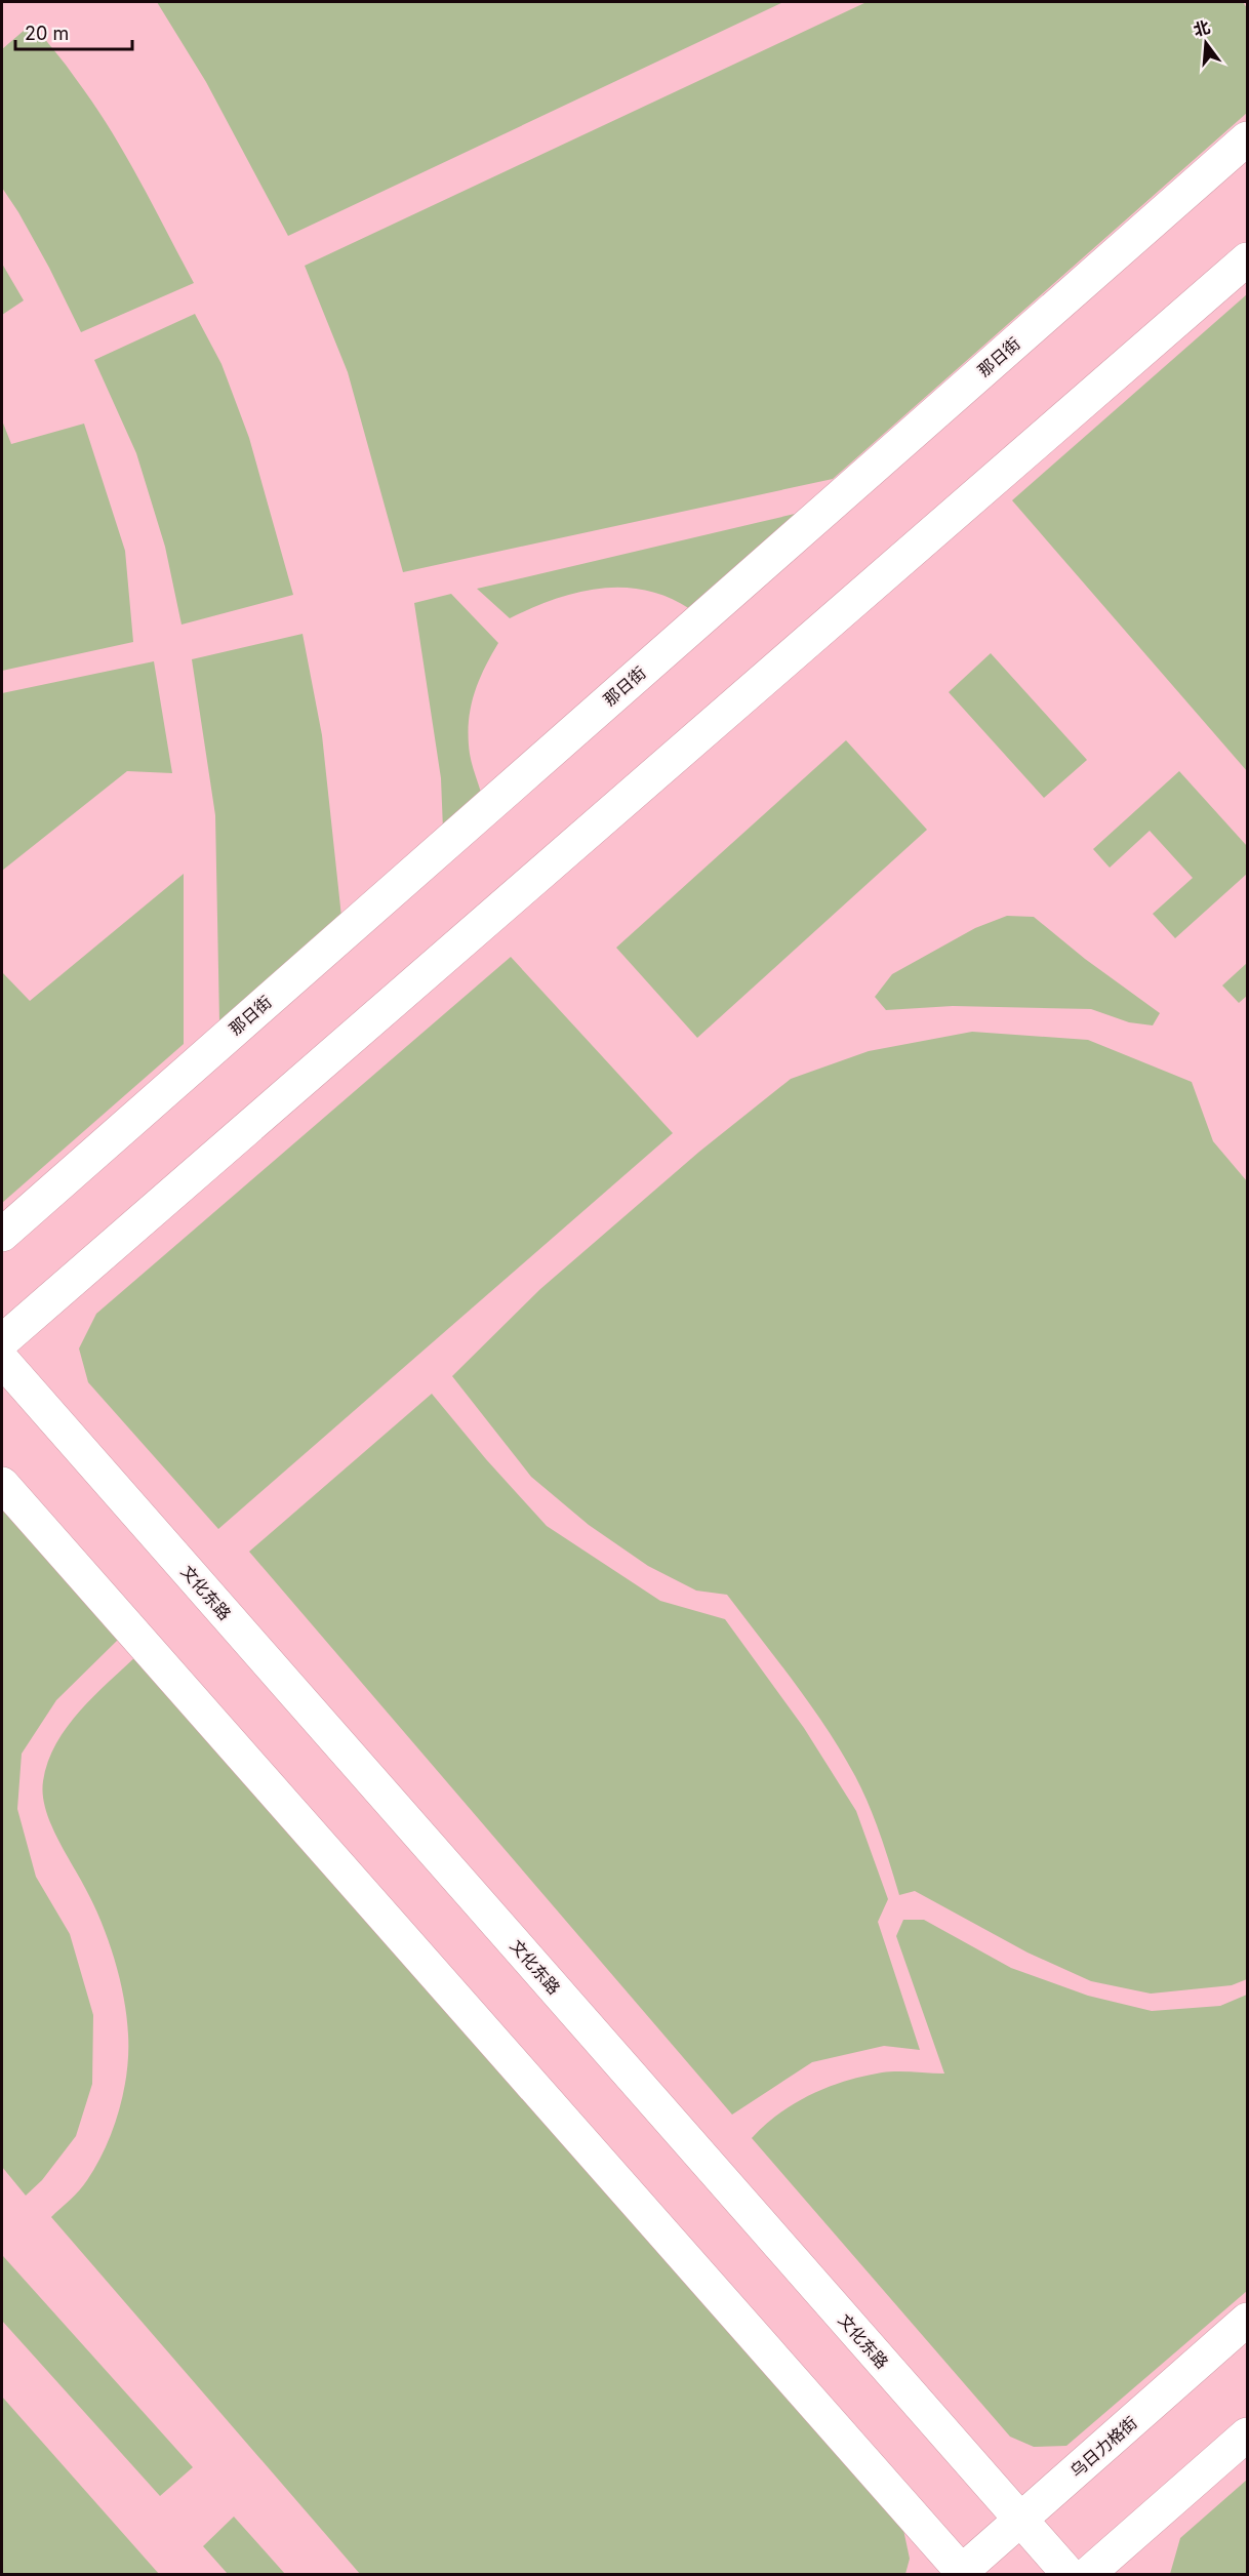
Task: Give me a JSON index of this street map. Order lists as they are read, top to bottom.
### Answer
{
  "streets": {
    "street": ["那日街", "文化东路", "乌日力格街"]
  },
  "crossings": [
    ["文化东路", "乌日力格街"]
  ],
  "scale_bar": "20 m",
  "north": "top"
}
